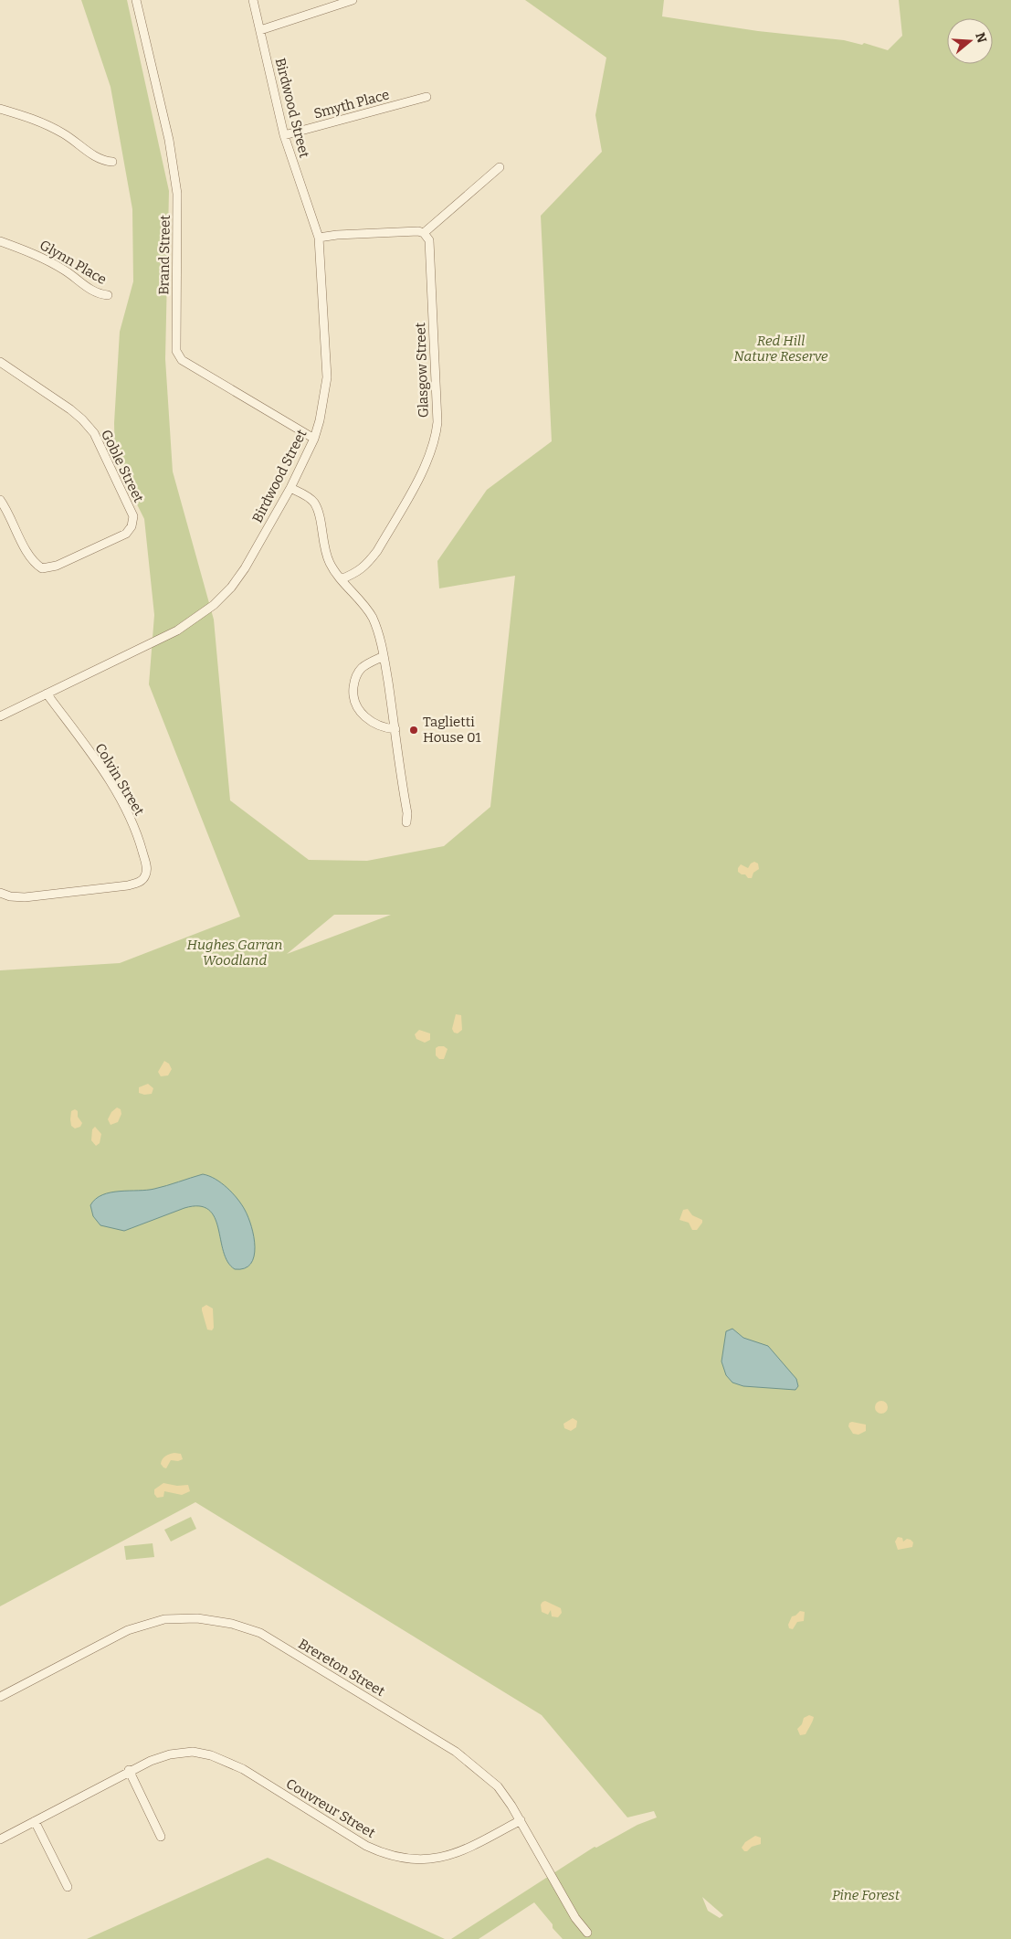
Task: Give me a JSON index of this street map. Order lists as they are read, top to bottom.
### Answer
{
  "streets": {
    "street": [
      "Smyth Place",
      "Birdwood Street",
      "Brand Street",
      "Glynn Place",
      "Glasgow Street",
      "Goble Street",
      "Colvin Street",
      "Brereton Street",
      "Couvreur Street"
    ]
  },
  "crossings": [
    ["Smyth Place", "Birdwood Street"],
    ["Birdwood Street", "Brand Street"],
    ["Birdwood Street", "Colvin Street"],
    ["Brereton Street", "Couvreur Street"]
  ],
  "parks": ["Red Hill Nature Reserve", "Hughes Garran Woodland", "Pine Forest"],
  "places": ["Taglietti House 01"],
  "north": "right"
}
